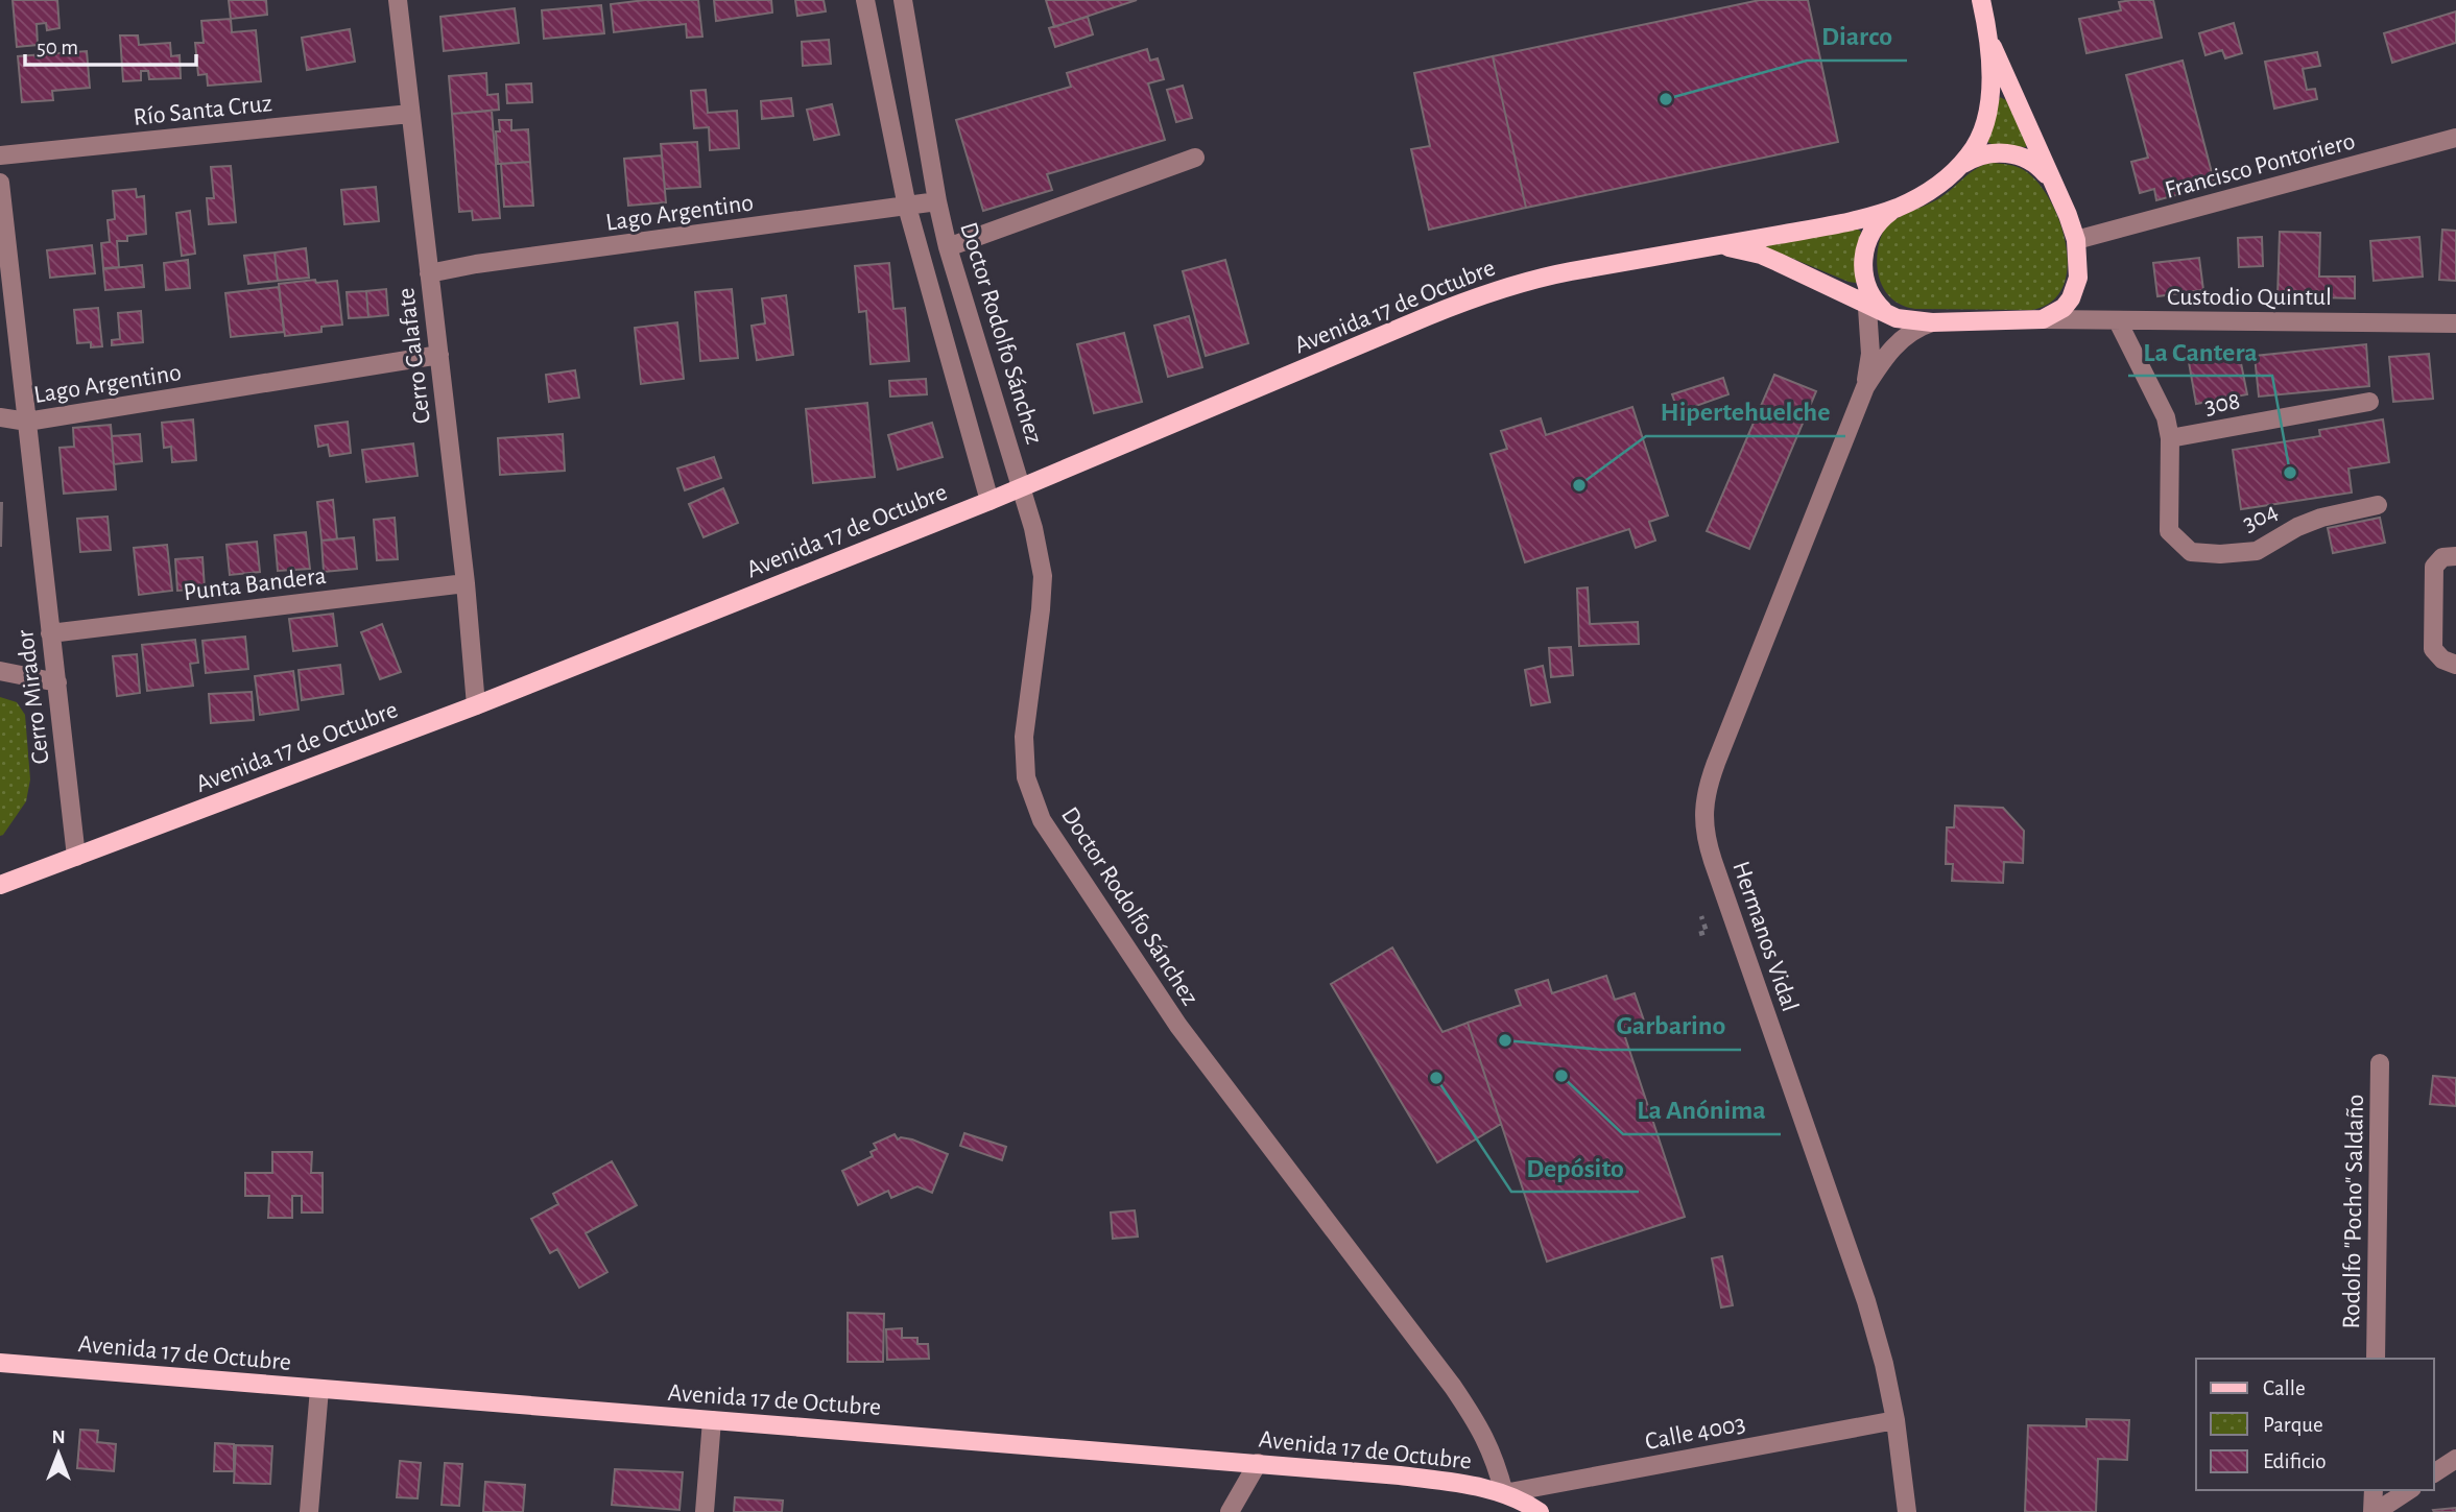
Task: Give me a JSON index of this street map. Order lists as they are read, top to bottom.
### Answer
{
  "streets": {
    "main road": ["Avenida 17 de Octubre"],
    "street": [
      "Río Santa Cruz",
      "Francisco Pontoriero",
      "Lago Argentino",
      "Custodio Quintul",
      "Doctor Rodolfo Sánchez",
      "Cerro Calafate",
      "308",
      "304",
      "Punta Bandera",
      "Cerro Mirador",
      "Hermanos Vidal",
      "Rodolfo \"Pocho\" Saldaño",
      "Calle 4003"
    ]
  },
  "crossings": [
    ["Río Santa Cruz", "Cerro Calafate"],
    ["Francisco Pontoriero", "Custodio Quintul"],
    ["Francisco Pontoriero", "Avenida 17 de Octubre"],
    ["Francisco Pontoriero", "Hermanos Vidal"],
    ["Lago Argentino", "Doctor Rodolfo Sánchez"],
    ["Lago Argentino", "Cerro Calafate"],
    ["Lago Argentino", "Cerro Mirador"],
    ["Custodio Quintul", "Avenida 17 de Octubre"],
    ["Custodio Quintul", "Hermanos Vidal"],
    ["Avenida 17 de Octubre", "Doctor Rodolfo Sánchez"],
    ["Avenida 17 de Octubre", "Cerro Calafate"],
    ["Avenida 17 de Octubre", "Cerro Mirador"],
    ["Avenida 17 de Octubre", "Hermanos Vidal"],
    ["Avenida 17 de Octubre", "Calle 4003"],
    ["Doctor Rodolfo Sánchez", "Calle 4003"],
    ["Cerro Calafate", "Punta Bandera"],
    ["308", "304"],
    ["Punta Bandera", "Cerro Mirador"],
    ["Hermanos Vidal", "Calle 4003"]
  ],
  "places": [
    "Diarco",
    "La Cantera",
    "Hipertehuelche",
    "Garbarino",
    "La Anónima",
    "Depósito"
  ],
  "legend": ["Calle", "Parque", "Edificio"],
  "scale_bar": "50 m",
  "north": "top"
}
